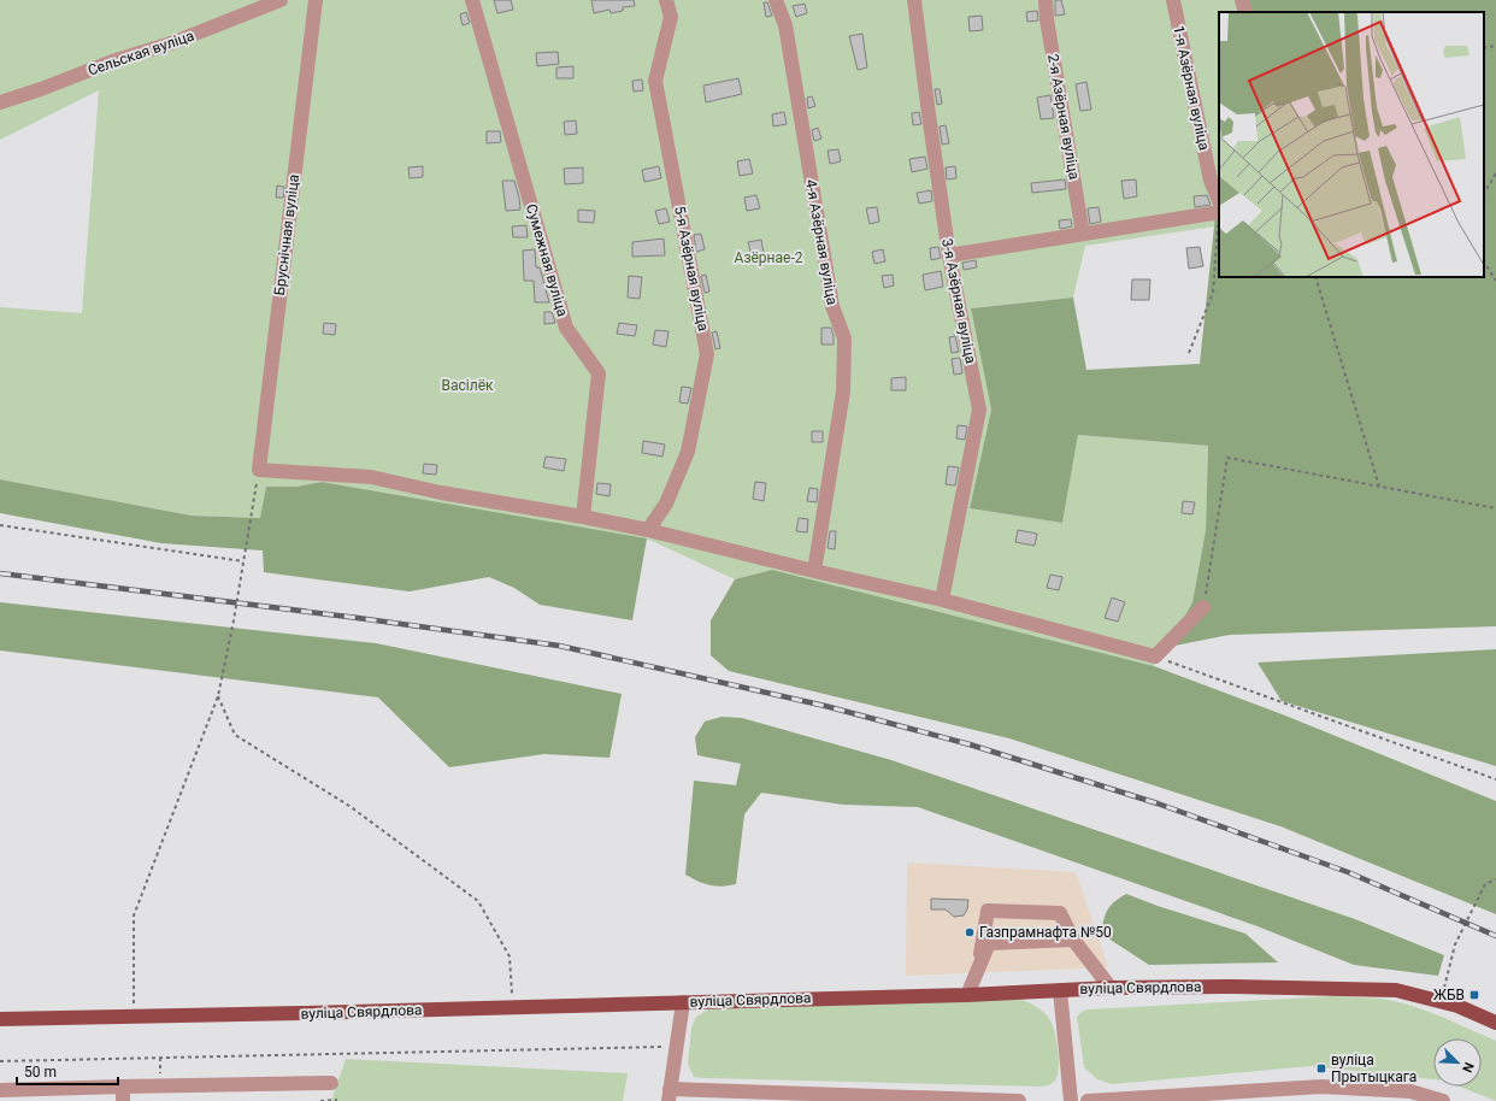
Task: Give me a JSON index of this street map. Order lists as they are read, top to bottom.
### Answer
{
  "streets": {
    "main road": ["вуліца Свярдлова"],
    "street": [
      "Сельская вуліца",
      "1-я Азёрная вуліца",
      "2-я Азёрная вуліца",
      "Бруснічная вуліца",
      "4-я Азёрная вуліца",
      "Сумежная вуліца",
      "5-я Азёрная вуліца",
      "3-я Азёрная вуліца"
    ]
  },
  "parks": ["Азёрнае-2", "Васілёк"],
  "places": {
    "other": ["Газпрамнафта №50"],
    "transit": ["ЖБВ", "вуліца Прытыцкага"]
  },
  "scale_bar": "50 m",
  "north": "bottom right"
}
